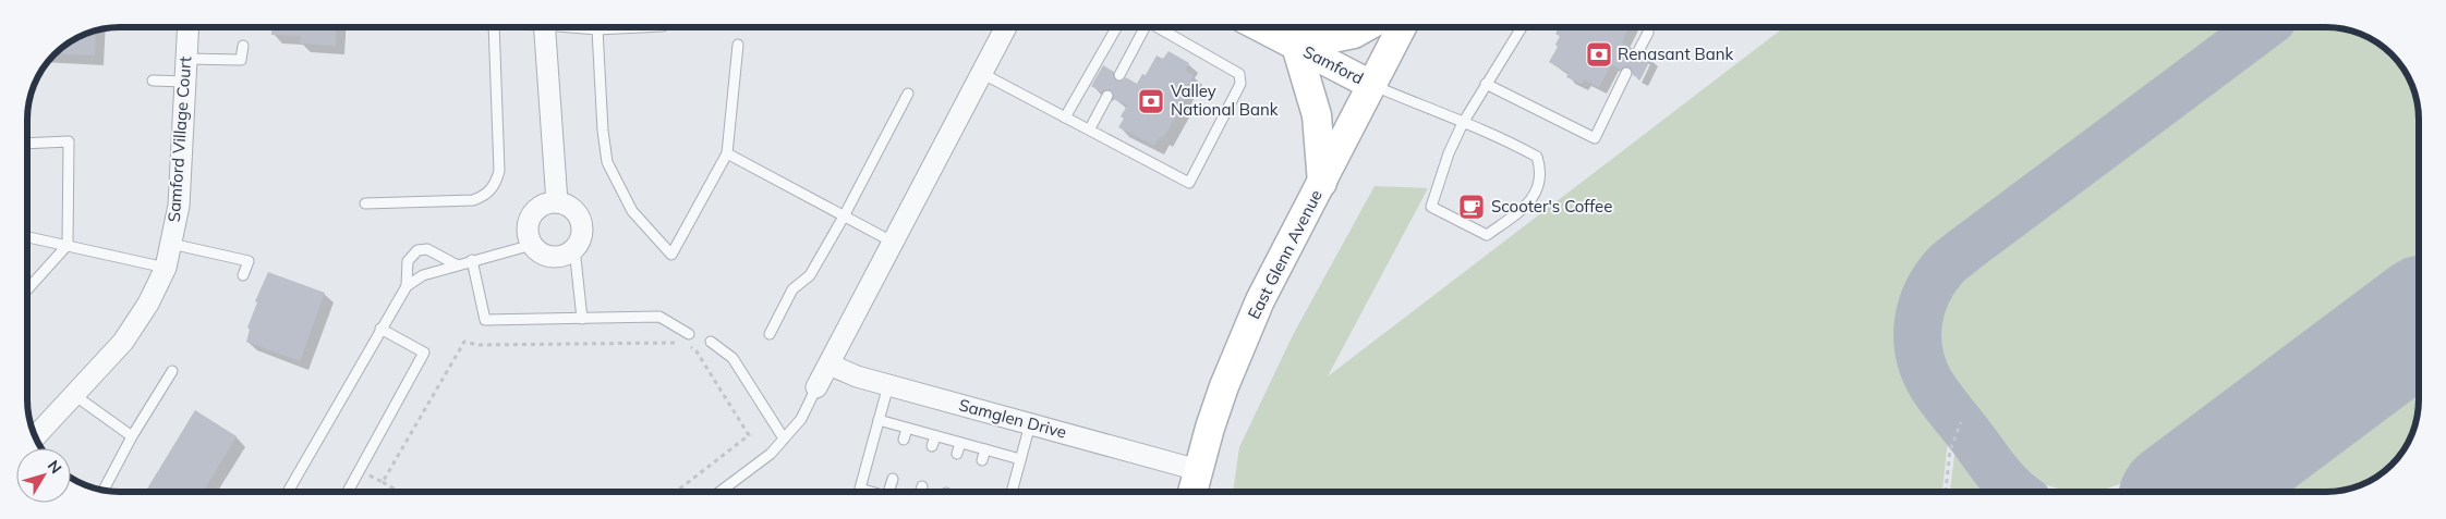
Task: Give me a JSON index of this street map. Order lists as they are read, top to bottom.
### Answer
{
  "streets": {
    "main road": ["Samford", "East Glenn Avenue"],
    "street": ["Samford Village Court", "Samglen Drive"]
  },
  "crossings": [
    ["Samford", "East Glenn Avenue"],
    ["East Glenn Avenue", "Samglen Drive"]
  ],
  "places": {
    "bank": ["Renasant Bank", "Valley National Bank"],
    "cafe": ["Scooter's Coffee"]
  },
  "north": "top right"
}
